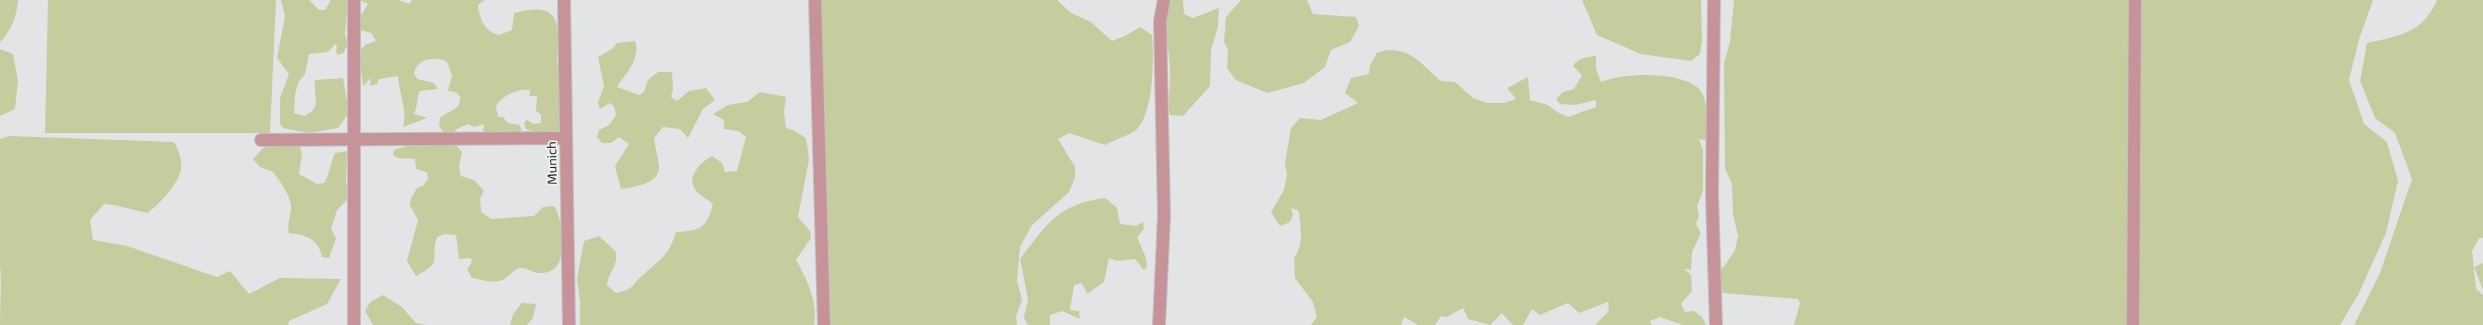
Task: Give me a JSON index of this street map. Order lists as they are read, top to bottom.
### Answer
{
  "streets": {
    "street": ["Munich"]
  }
}
